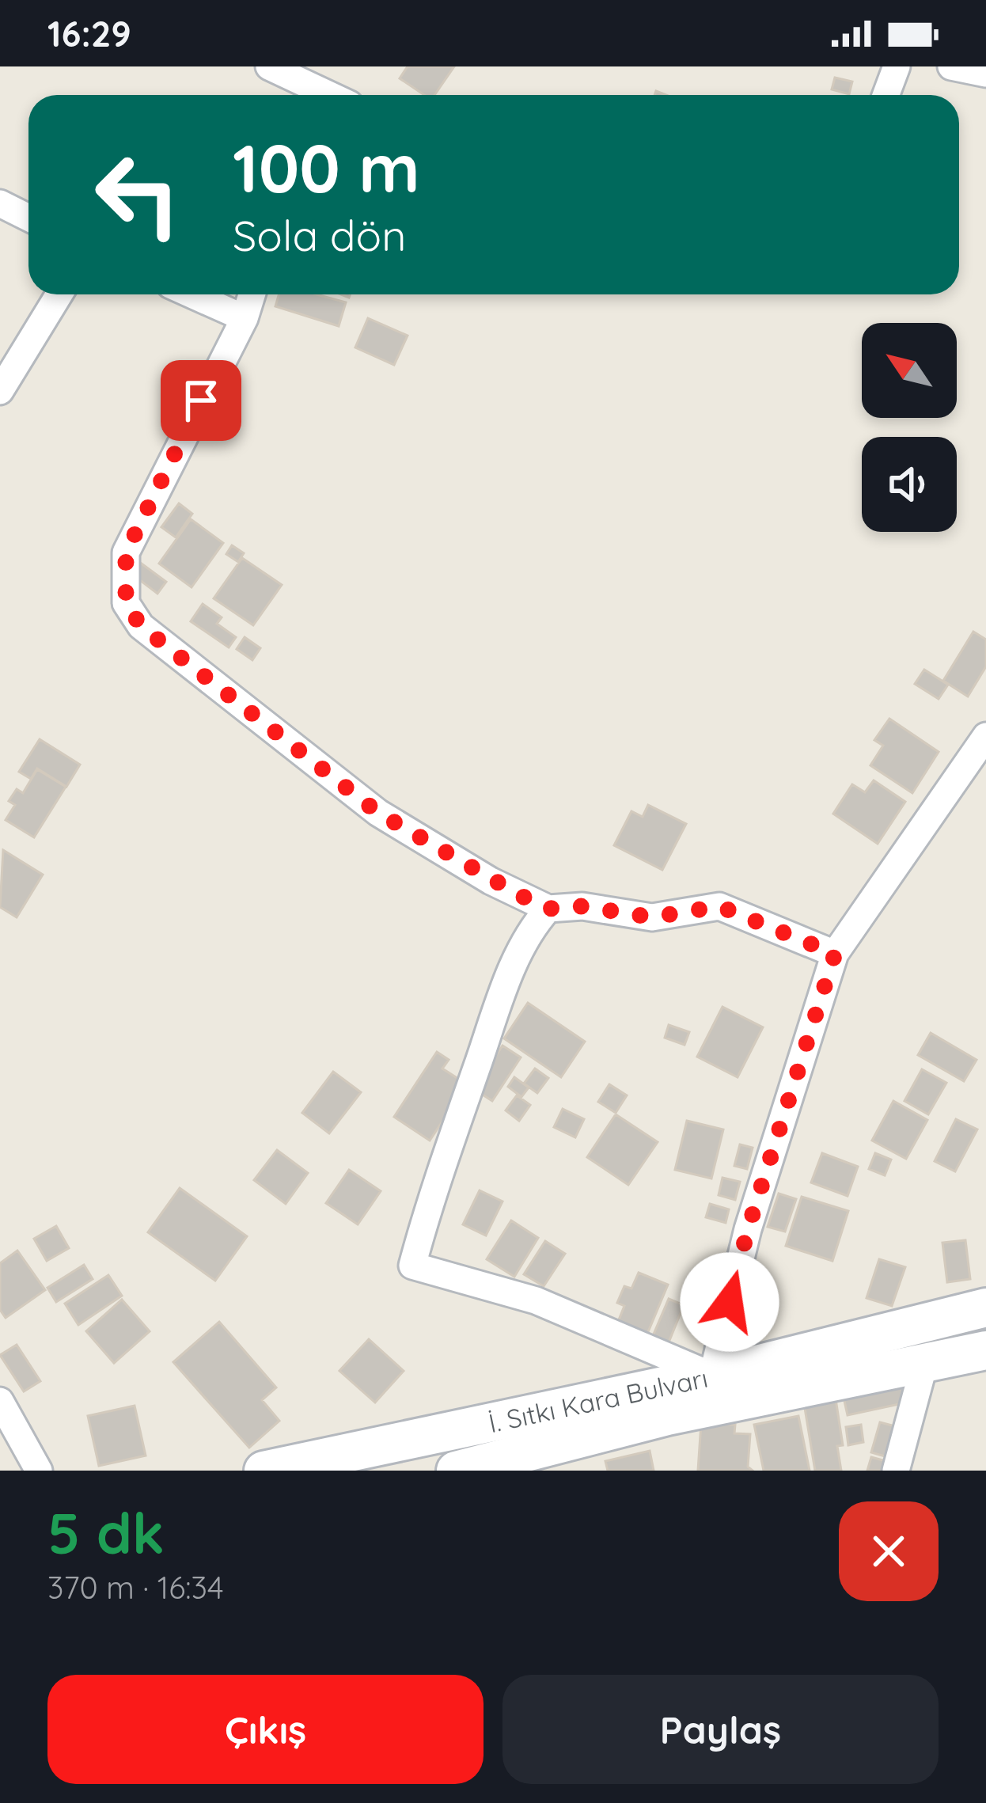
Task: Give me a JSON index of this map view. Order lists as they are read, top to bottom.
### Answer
{
  "streets": {
    "main road": ["İ. Sıtkı Kara Bulvarı"]
  },
  "north": "top left",
  "page": {
    "status": "16:29",
    "turn": ["100 m", "Sola dön"],
    "heading": ["5 dk", "370 m · 16:34"],
    "buttons": ["Çıkış", "Paylaş"]
  }
}
